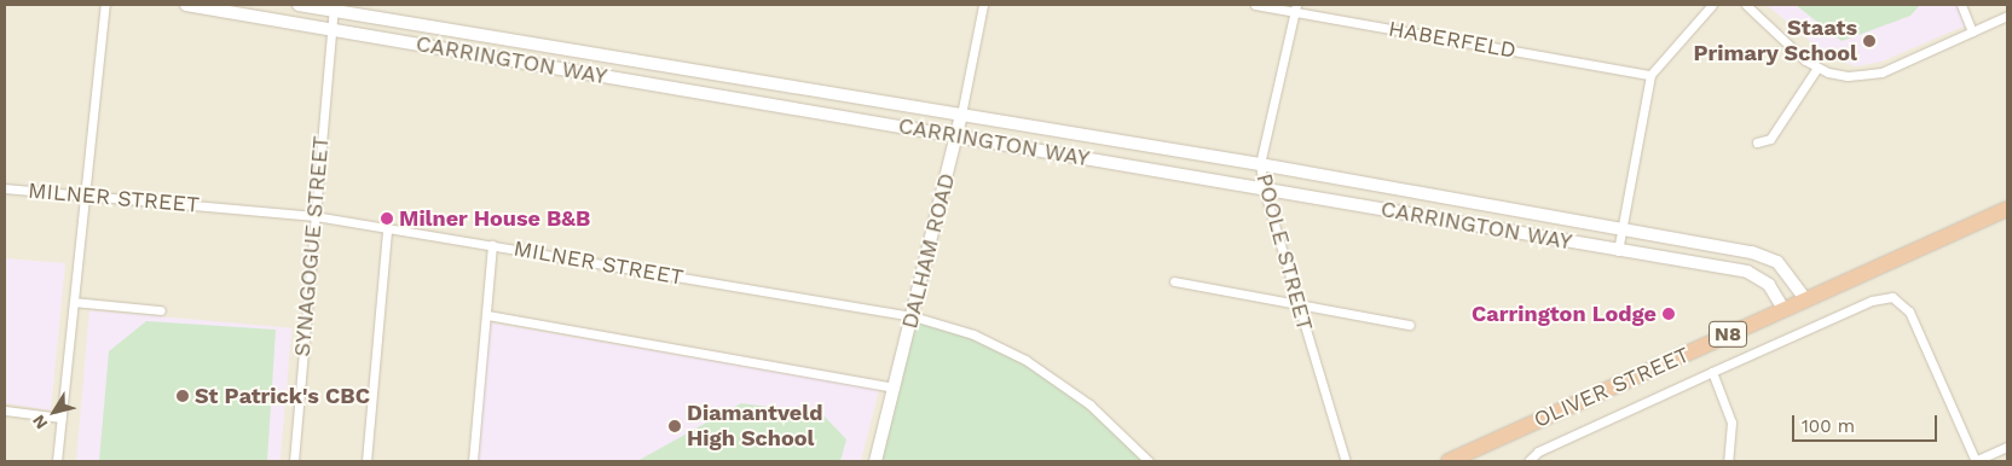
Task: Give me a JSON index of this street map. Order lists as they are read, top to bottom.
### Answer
{
  "streets": {
    "highway": ["N8", "OLIVER STREET"],
    "street": [
      "HABERFELD",
      "CARRINGTON WAY",
      "MILNER STREET",
      "SYNAGOGUE STREET",
      "DALHAM ROAD",
      "POOLE STREET"
    ]
  },
  "crossings": [
    ["HABERFELD", "POOLE STREET"],
    ["CARRINGTON WAY", "SYNAGOGUE STREET"],
    ["CARRINGTON WAY", "DALHAM ROAD"],
    ["CARRINGTON WAY", "POOLE STREET"],
    ["CARRINGTON WAY", "OLIVER STREET"],
    ["MILNER STREET", "SYNAGOGUE STREET"],
    ["MILNER STREET", "DALHAM ROAD"]
  ],
  "places": [
    "Staats Primary School",
    "Milner House B&B",
    "Carrington Lodge",
    "St Patrick's CBC",
    "Diamantveld High School"
  ],
  "scale_bar": "100 m",
  "north": "bottom left"
}
